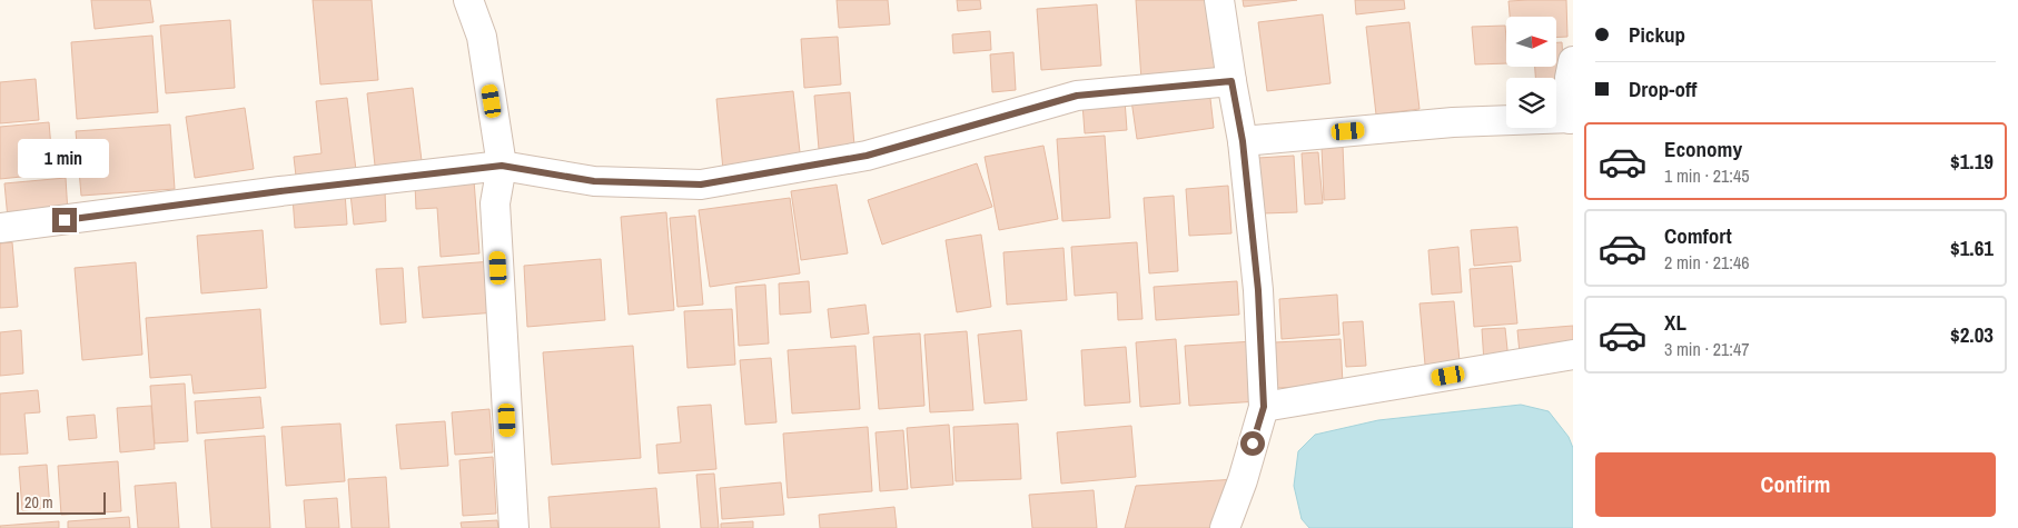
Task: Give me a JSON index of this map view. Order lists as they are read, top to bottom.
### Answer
{
  "scale_bar": "20 m",
  "north": "right",
  "page": {
    "banner": ["Pickup", "Drop-off"],
    "list": [
      {
        "name": "Economy",
        "note": "1 min · 21:45",
        "value": "$1.19"
      },
      {
        "name": "Comfort",
        "note": "2 min · 21:46",
        "value": "$1.61"
      },
      {
        "name": "XL",
        "note": "3 min · 21:47",
        "value": "$2.03"
      }
    ],
    "bubble": "1 min",
    "buttons": "Confirm",
    "scale": "20 m"
  }
}
